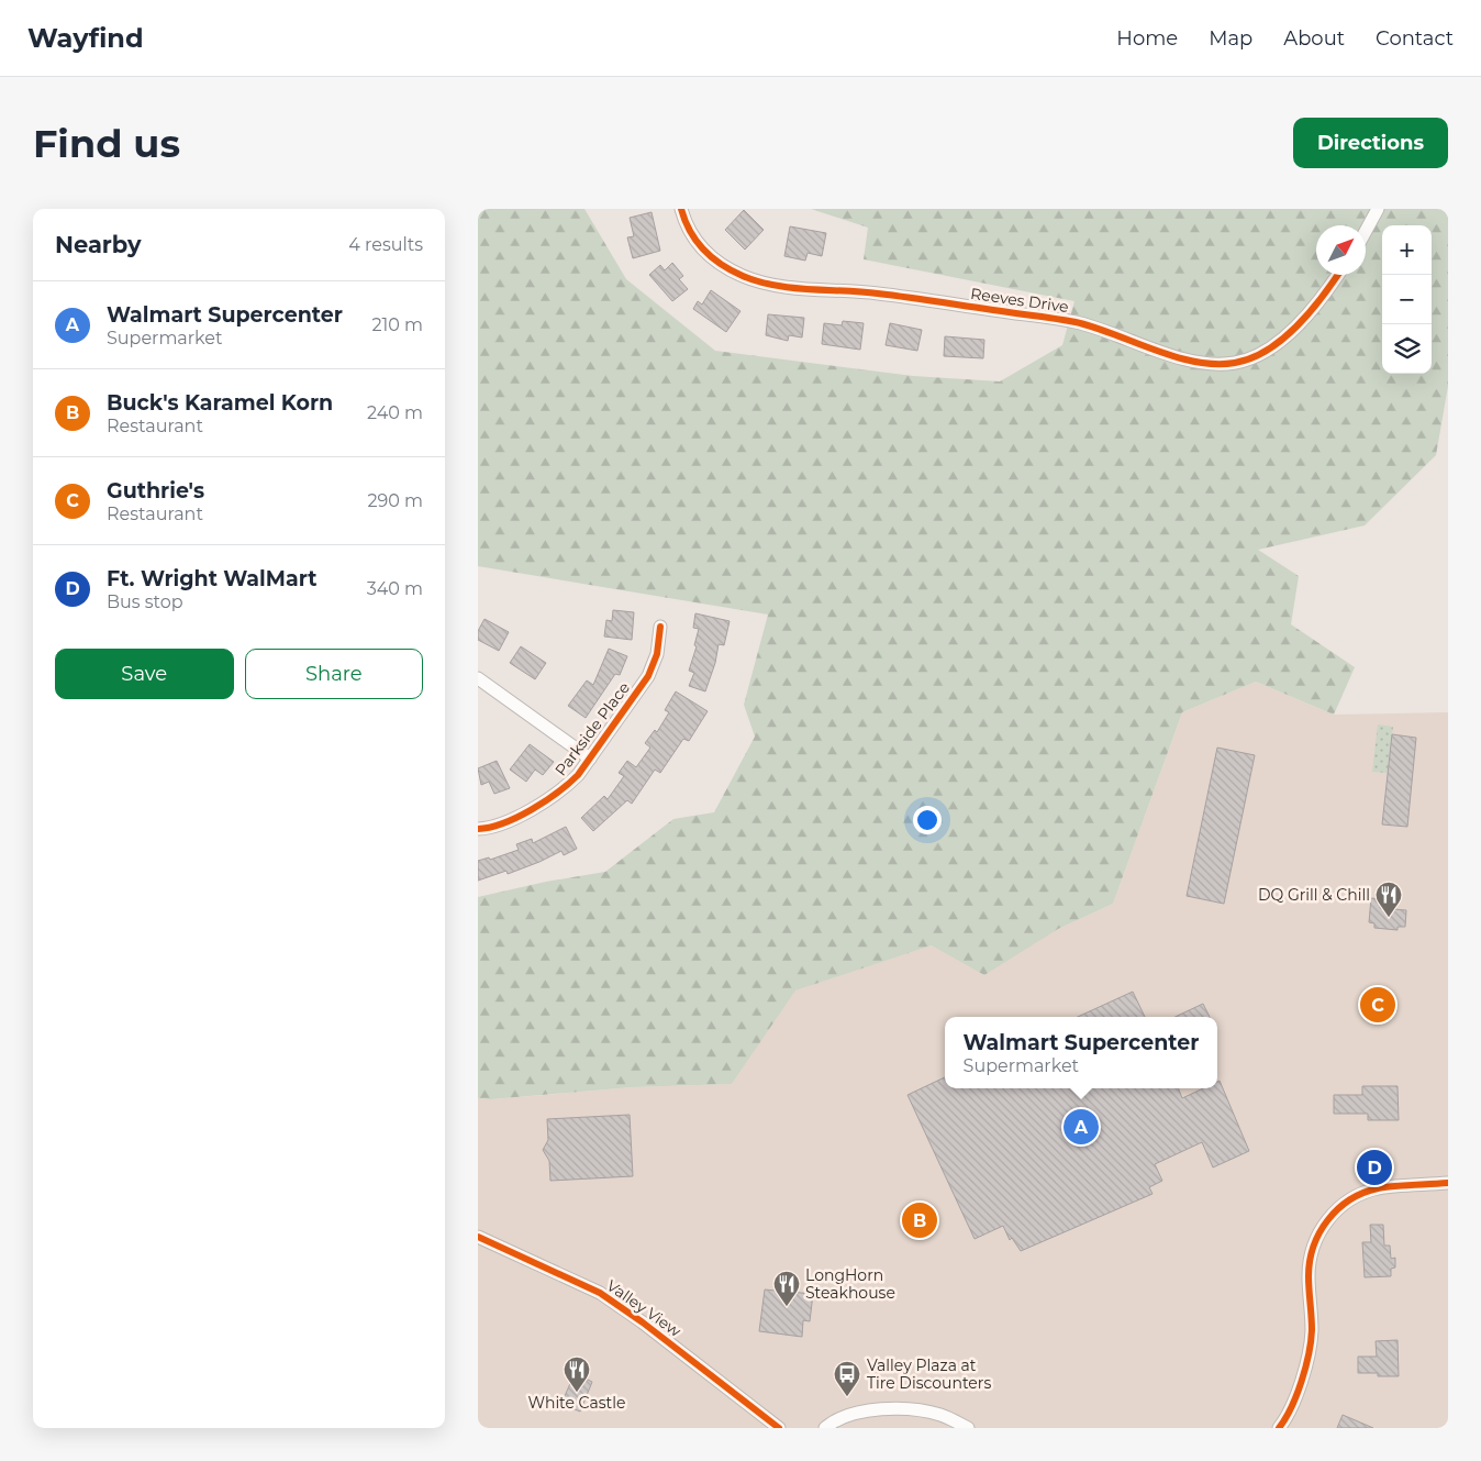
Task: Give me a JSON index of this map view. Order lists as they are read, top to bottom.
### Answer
{
  "streets": {
    "street": ["Reeves Drive", "Parkside Place", "Valley View"]
  },
  "places": {
    "restaurant": ["DQ Grill & Chill", "LongHorn Steakhouse", "White Castle"],
    "bus stop": ["Valley Plaza at Tire Discounters"]
  },
  "north": "top right",
  "page": {
    "header": "Wayfind",
    "nav": [
      "Home",
      "Map",
      "About",
      "Contact"
    ],
    "buttons": [
      "Directions",
      ["Save", "Share"]
    ],
    "title": "Find us",
    "heading": ["Nearby", "4 results"],
    "map_buttons": ["+", "−"],
    "list": [
      {
        "mark": "A",
        "name": "Walmart Supercenter",
        "note": "Supermarket",
        "value": "210 m"
      },
      {
        "mark": "B",
        "name": "Buck's Karamel Korn",
        "note": "Restaurant",
        "value": "240 m"
      },
      {
        "mark": "C",
        "name": "Guthrie's",
        "note": "Restaurant",
        "value": "290 m"
      },
      {
        "mark": "D",
        "name": "Ft. Wright WalMart",
        "note": "Bus stop",
        "value": "340 m"
      }
    ],
    "pins": [
      "C",
      "A",
      "D",
      "B"
    ],
    "popup": ["Walmart Supercenter", "Supermarket"]
  }
}
